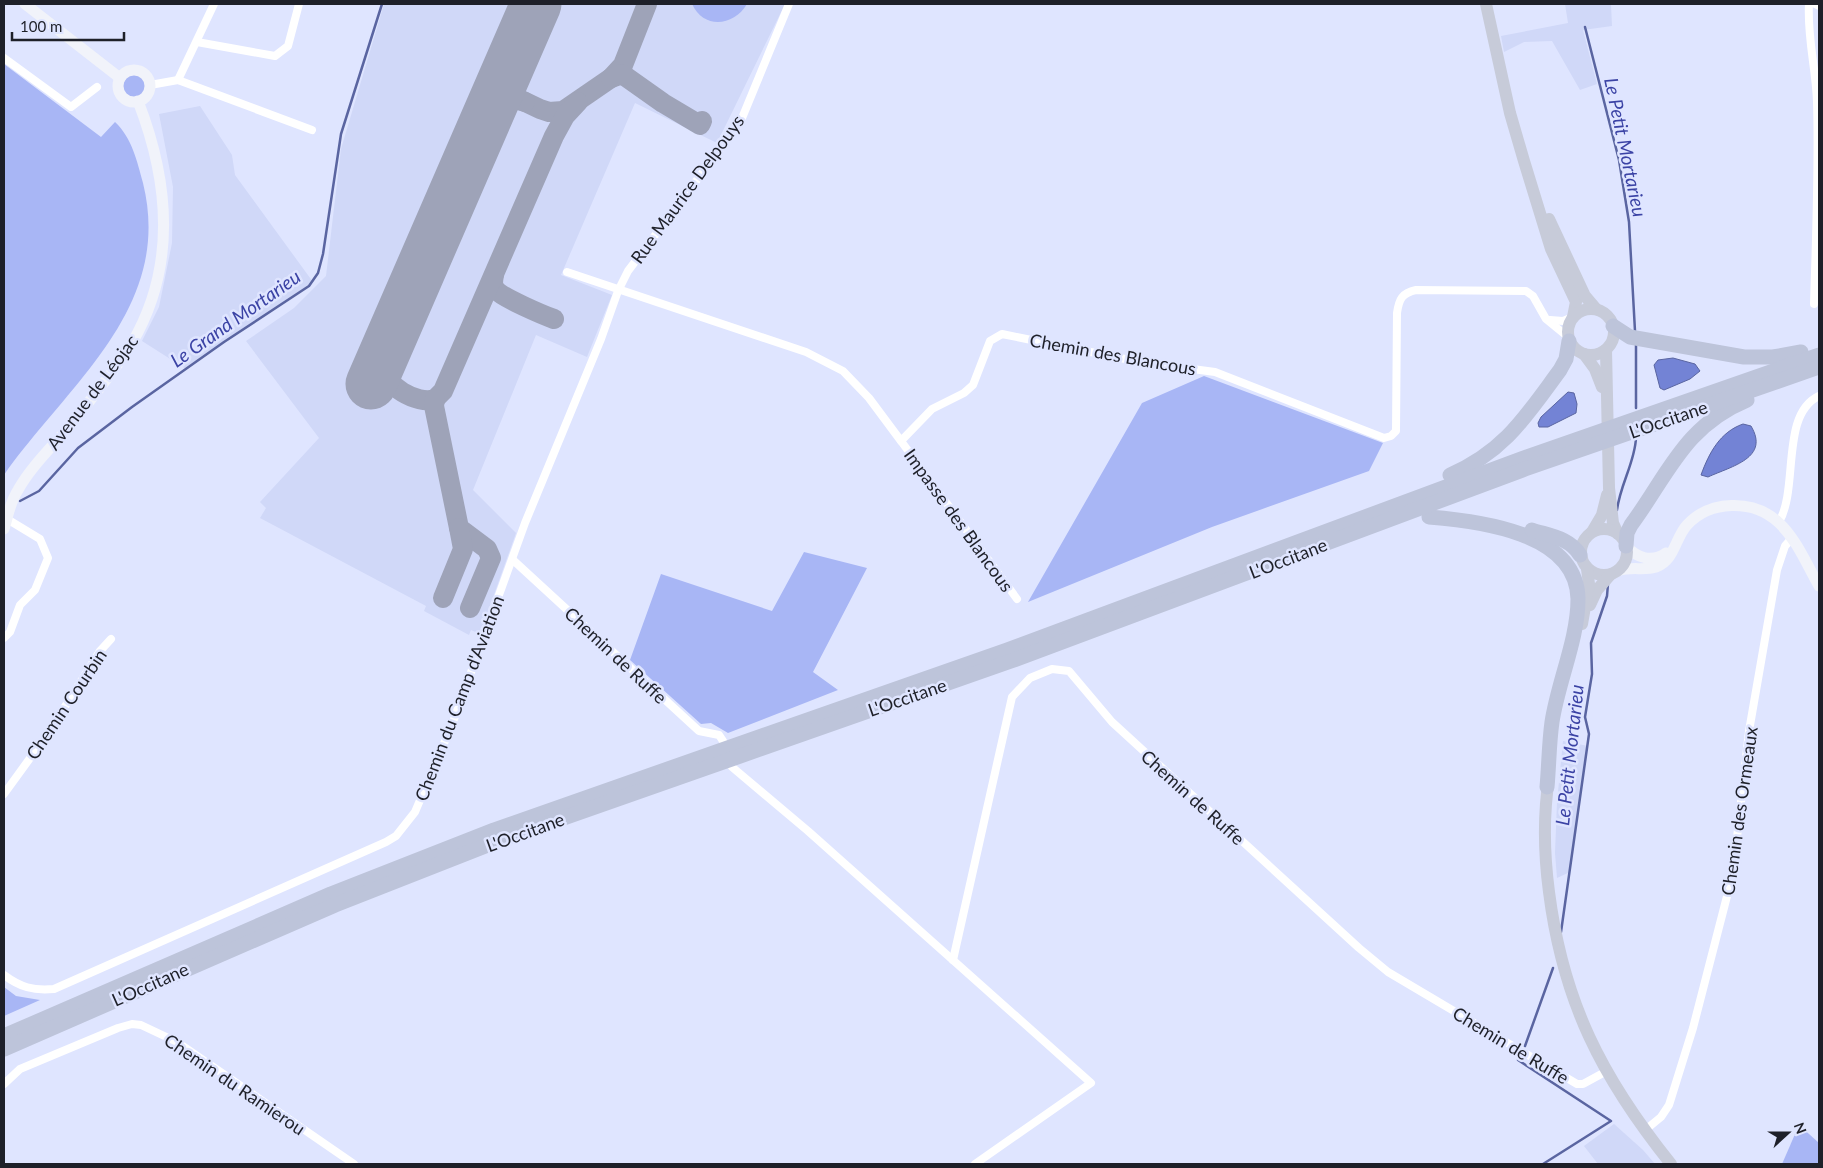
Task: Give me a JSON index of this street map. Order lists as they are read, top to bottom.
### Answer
{
  "streets": {
    "highway": ["L'Occitane"],
    "main road": ["Avenue de Léojac"],
    "street": [
      "Rue Maurice Delpouys",
      "Chemin des Blancous",
      "Impasse des Blancous",
      "Chemin de Ruffe",
      "Chemin du Camp d'Aviation",
      "Chemin Courbin",
      "Chemin des Ormeaux",
      "Chemin du Ramierou"
    ]
  },
  "crossings": [
    ["Rue Maurice Delpouys", "Chemin du Camp d'Aviation"],
    ["Chemin des Blancous", "Impasse des Blancous"],
    ["Chemin de Ruffe", "Chemin du Camp d'Aviation"]
  ],
  "water": ["Le Petit Mortarieu", "Le Grand Mortarieu"],
  "scale_bar": "100 m",
  "north": "right"
}
